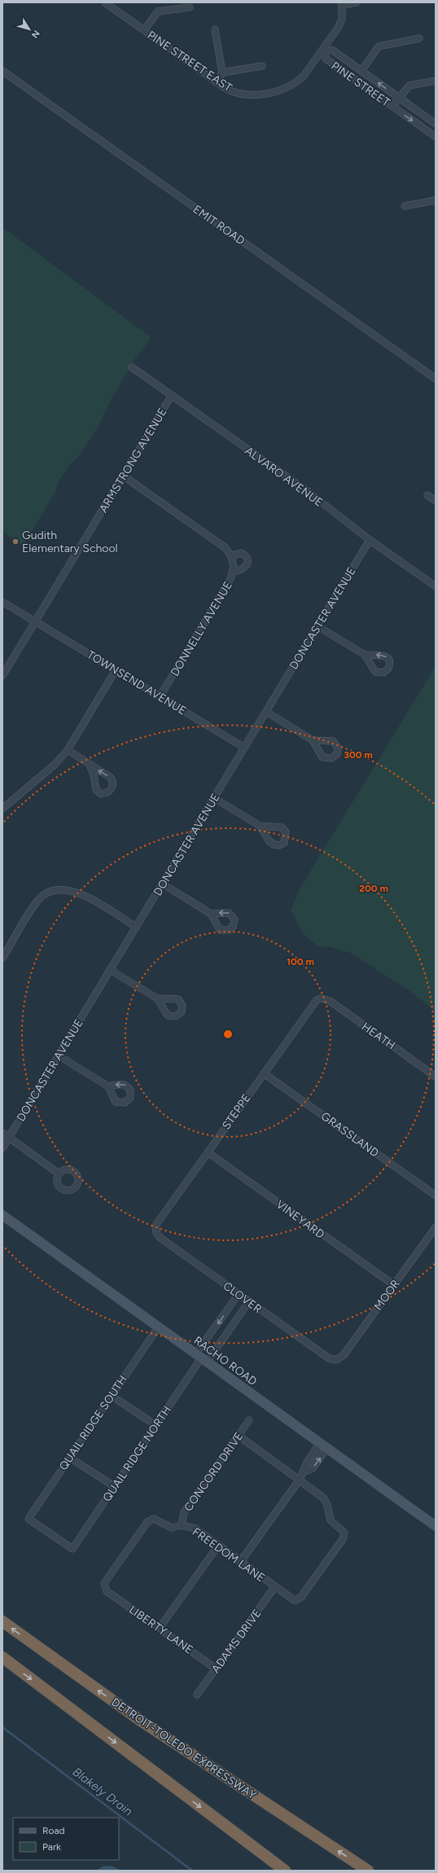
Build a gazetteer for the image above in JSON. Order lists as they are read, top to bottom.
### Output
{
  "streets": {
    "highway": ["DETROIT-TOLEDO EXPRESSWAY"],
    "street": [
      "PINE STREET EAST",
      "PINE STREET",
      "EMIT ROAD",
      "ARMSTRONG AVENUE",
      "ALVARO AVENUE",
      "DONCASTER AVENUE",
      "DONNELLY AVENUE",
      "TOWNSEND AVENUE",
      "HEATH",
      "STEPPE",
      "GRASSLAND",
      "VINEYARD",
      "MOOR",
      "CLOVER",
      "RACHO ROAD",
      "QUAIL RIDGE SOUTH",
      "QUAIL RIDGE NORTH",
      "CONCORD DRIVE",
      "FREEDOM LANE",
      "LIBERTY LANE",
      "ADAMS DRIVE"
    ]
  },
  "crossings": [
    ["PINE STREET EAST", "PINE STREET"],
    ["ARMSTRONG AVENUE", "ALVARO AVENUE"],
    ["ARMSTRONG AVENUE", "TOWNSEND AVENUE"],
    ["ALVARO AVENUE", "DONCASTER AVENUE"],
    ["DONCASTER AVENUE", "TOWNSEND AVENUE"],
    ["DONNELLY AVENUE", "TOWNSEND AVENUE"],
    ["HEATH", "STEPPE"],
    ["STEPPE", "GRASSLAND"],
    ["STEPPE", "VINEYARD"],
    ["STEPPE", "CLOVER"],
    ["VINEYARD", "MOOR"],
    ["MOOR", "CLOVER"],
    ["RACHO ROAD", "QUAIL RIDGE SOUTH"],
    ["RACHO ROAD", "QUAIL RIDGE NORTH"],
    ["QUAIL RIDGE SOUTH", "QUAIL RIDGE NORTH"],
    ["CONCORD DRIVE", "FREEDOM LANE"],
    ["FREEDOM LANE", "LIBERTY LANE"],
    ["FREEDOM LANE", "ADAMS DRIVE"],
    ["LIBERTY LANE", "ADAMS DRIVE"]
  ],
  "water": ["Blakely Drain"],
  "places": ["Gudith Elementary School"],
  "legend": ["Road", "Park"],
  "north": "bottom right",
  "rings": ["300 m", "200 m", "100 m"]
}
